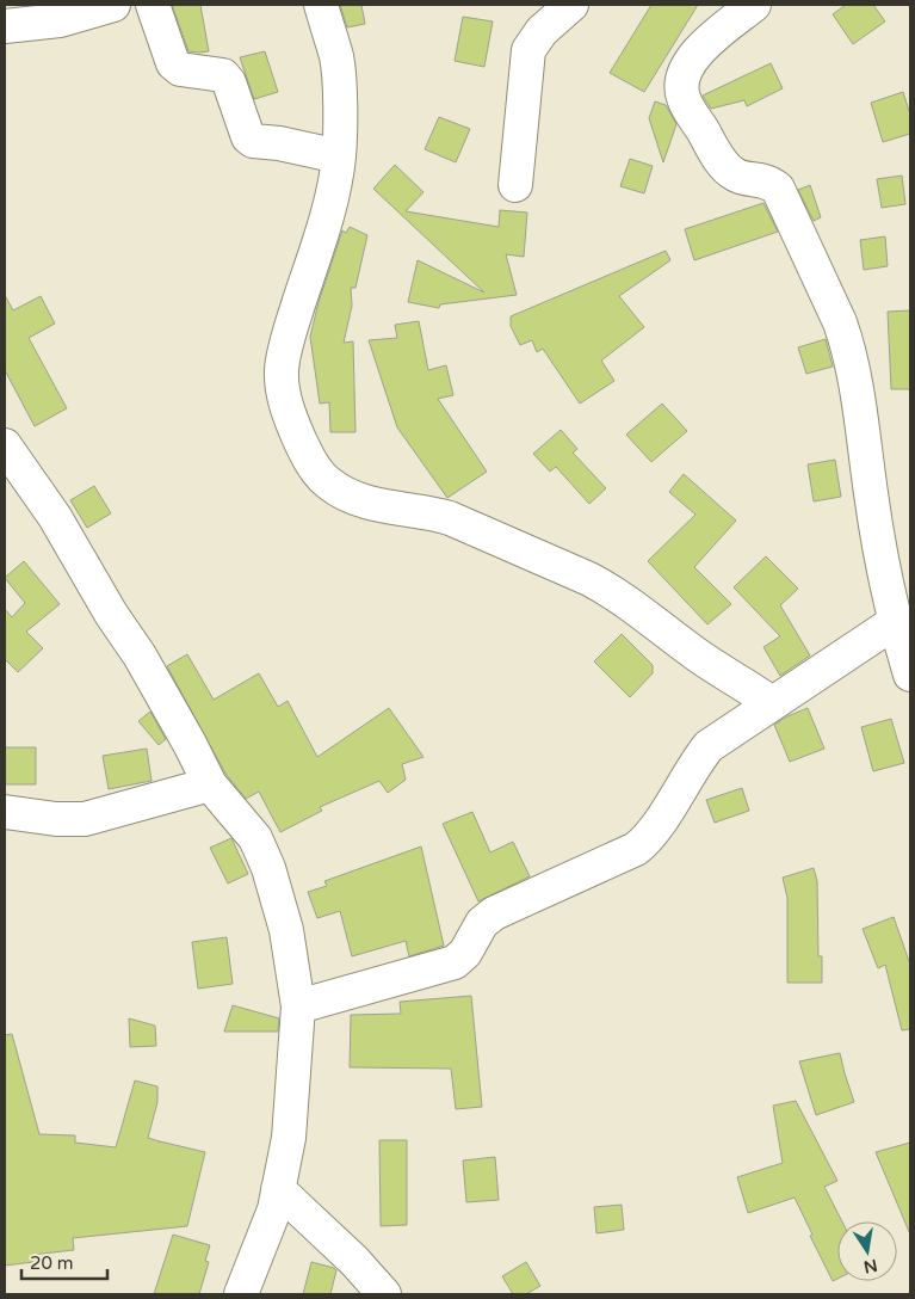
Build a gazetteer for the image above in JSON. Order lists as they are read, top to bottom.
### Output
{
  "scale_bar": "20 m",
  "north": "bottom"
}
